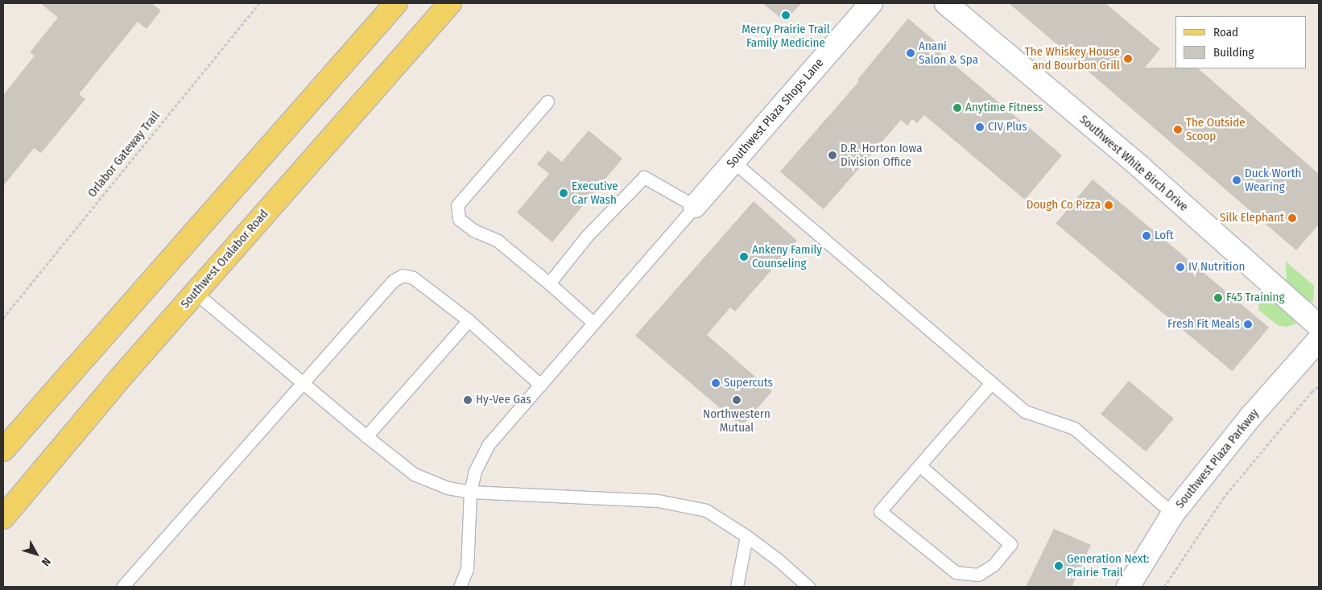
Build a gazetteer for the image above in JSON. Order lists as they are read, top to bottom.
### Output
{
  "streets": {
    "main road": ["Southwest Oralabor Road"],
    "street": ["Southwest Plaza Shops Lane", "Southwest White Birch Drive", "Southwest Plaza Parkway"],
    "path": ["Orlabor Gateway Trail"]
  },
  "places": [
    "Mercy Prairie Trail Family Medicine",
    "Anani Salon & Spa",
    "The Whiskey House and Bourbon Grill",
    "Anytime Fitness",
    "CIV Plus",
    "The Outside Scoop",
    "D.R. Horton Iowa Division Office",
    "Duck Worth Wearing",
    "Executive Car Wash",
    "Dough Co Pizza",
    "Silk Elephant",
    "Loft",
    "Ankeny Family Counseling",
    "IV Nutrition",
    "F45 Training",
    "Fresh Fit Meals",
    "Supercuts",
    "Hy-Vee Gas",
    "Northwestern Mutual",
    "Generation Next: Prairie Trail"
  ],
  "legend": ["Road", "Building"],
  "north": "bottom right"
}
